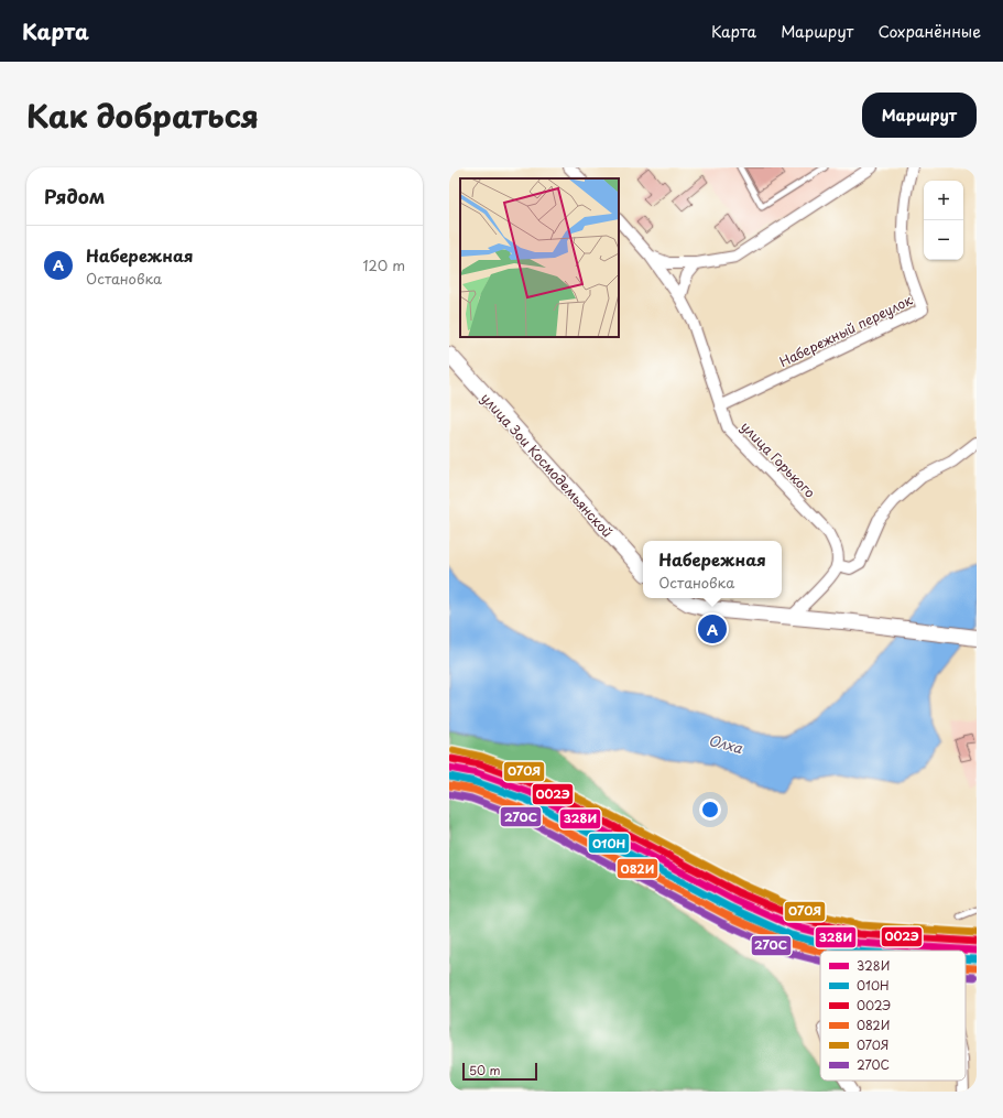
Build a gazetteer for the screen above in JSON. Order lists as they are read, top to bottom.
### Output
{
  "streets": {
    "main road": ["улица Зои Космодемьянской"],
    "street": ["Набережный переулок", "улица Горького"]
  },
  "crossings": [
    ["Набережный переулок", "улица Горького"]
  ],
  "water": ["Олха"],
  "lines": [
    "transit line 070Я",
    "transit line 002Э",
    "transit line 328И",
    "transit line 010Н",
    "transit line 082И",
    "transit line 270С"
  ],
  "legend": [
    "328И",
    "010Н",
    "002Э",
    "082И",
    "070Я",
    "270С"
  ],
  "scale_bar": "50 m",
  "page": {
    "header": "Карта",
    "nav": ["Карта", "Маршрут", "Сохранённые"],
    "title": "Как добраться",
    "buttons": "Маршрут",
    "heading": "Рядом",
    "map_buttons": ["+", "−"],
    "list": [
      {
        "mark": "A",
        "name": "Набережная",
        "note": "Остановка",
        "value": "120 m"
      }
    ],
    "popup": ["Набережная", "Остановка"],
    "pins": "A",
    "scale": "50 m"
  }
}
